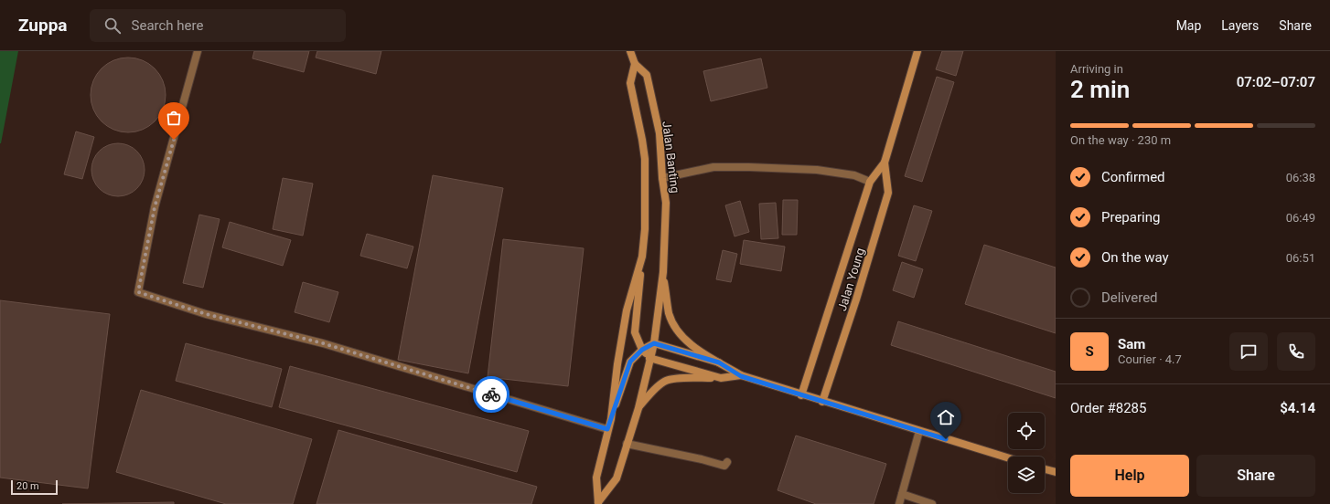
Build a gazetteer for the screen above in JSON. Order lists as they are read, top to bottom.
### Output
{
  "streets": {
    "main road": ["Jalan Banting", "Jalan Young"]
  },
  "scale_bar": "20 m",
  "page": {
    "header": "Zuppa",
    "search": "Search here",
    "nav": ["Map", "Layers", "Share"],
    "heading": ["2 min", "Arriving in", "07:02–07:07"],
    "panel": [
      "Sam",
      "Courier · 4.7",
      "Order #8285",
      "$4.14"
    ],
    "bar": "On the way · 230 m",
    "list": [
      ["Confirmed", "06:38"],
      ["Preparing", "06:49"],
      ["On the way", "06:51"],
      "Delivered"
    ],
    "round": "S",
    "buttons": ["Help", "Share"],
    "scale": "20 m"
  }
}
